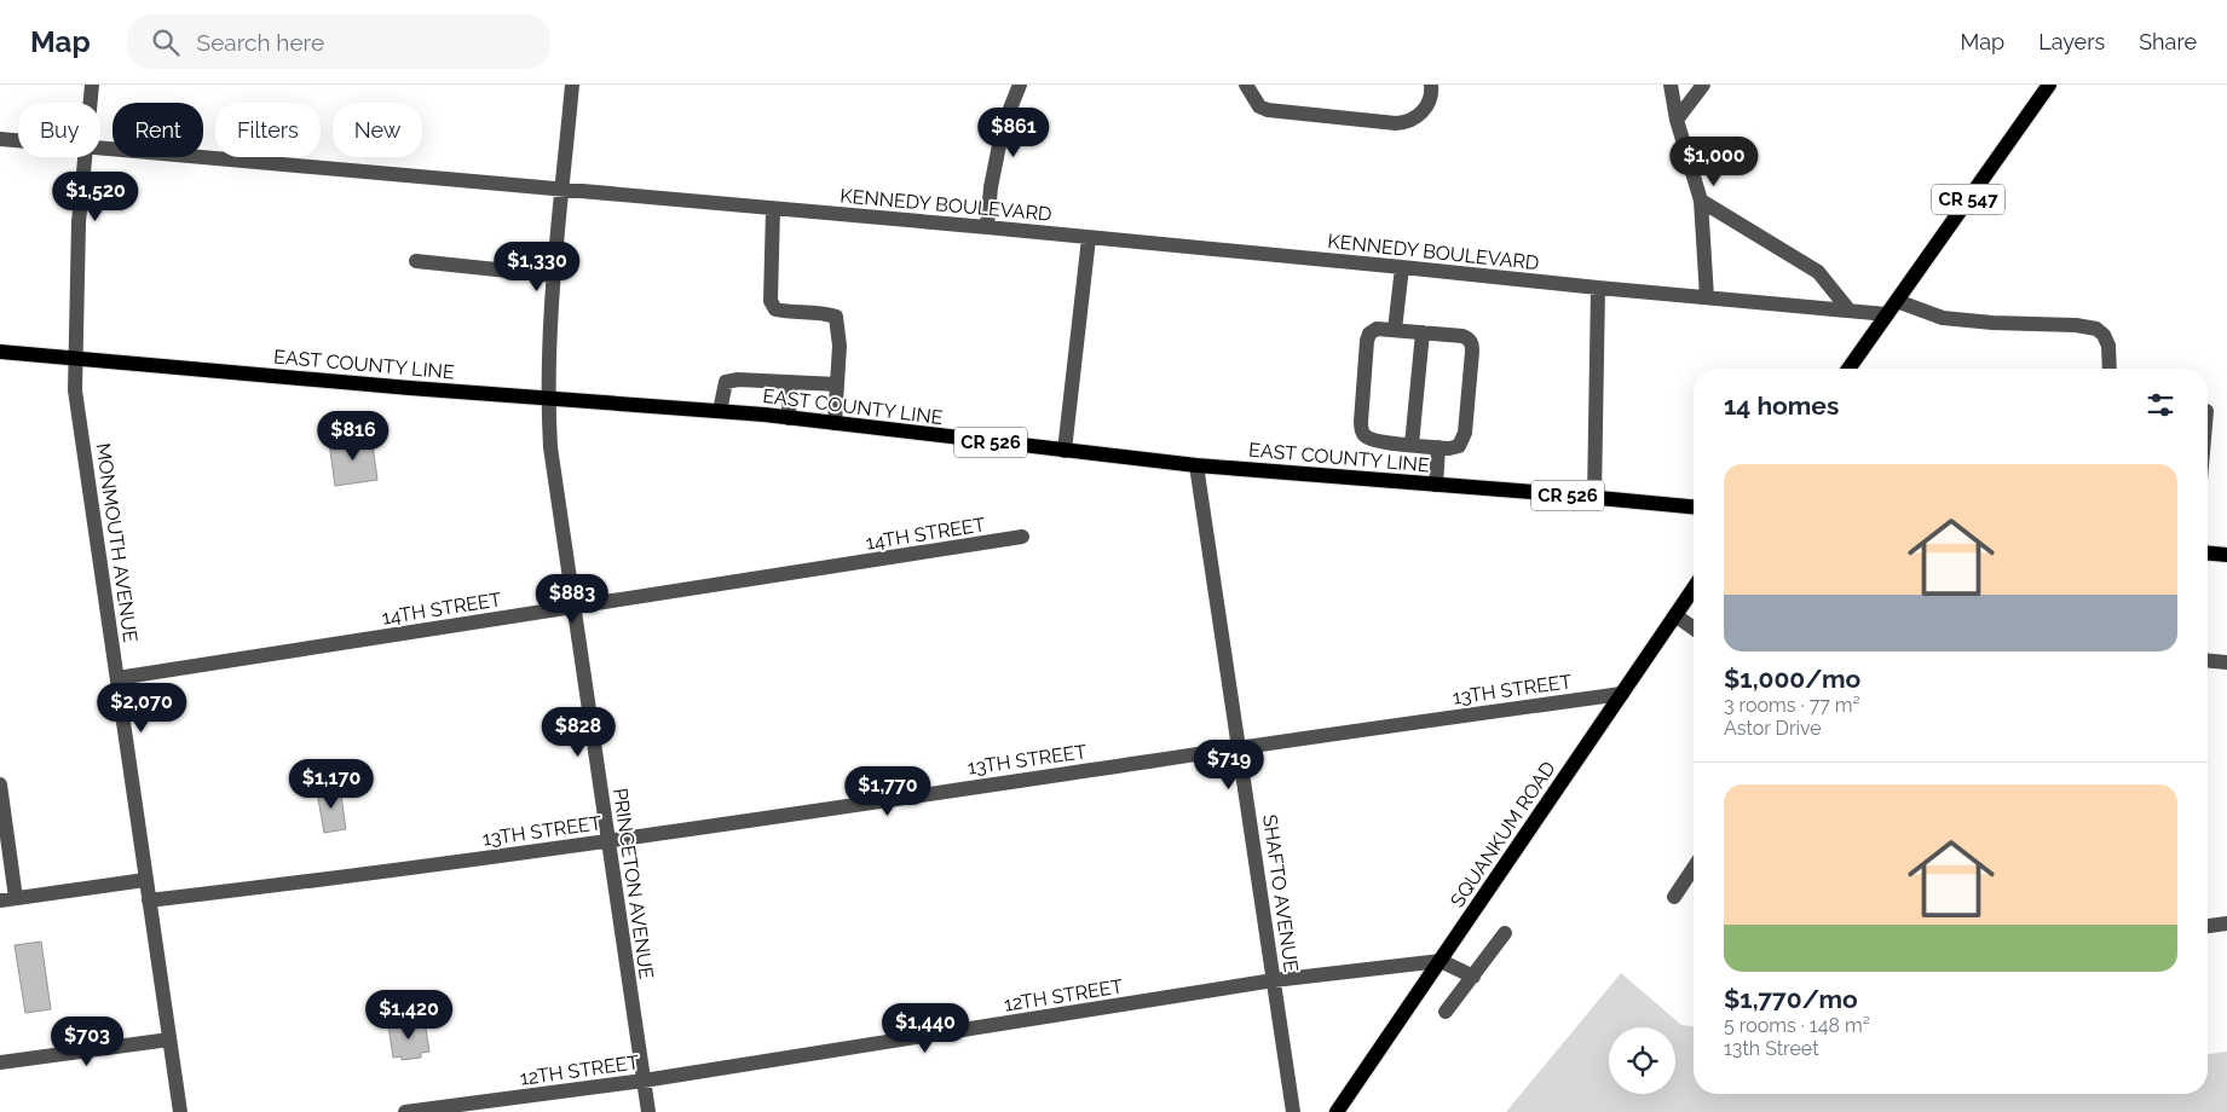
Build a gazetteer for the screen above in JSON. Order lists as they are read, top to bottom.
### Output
{
  "streets": {
    "main road": [
      "CR 547",
      "EAST COUNTY LINE",
      "CR 526",
      "SQUANKUM ROAD"
    ],
    "street": [
      "KENNEDY BOULEVARD",
      "14TH STREET",
      "MONMOUTH AVENUE",
      "13TH STREET",
      "PRINCETON AVENUE",
      "SHAFTO AVENUE",
      "12TH STREET"
    ]
  },
  "crossings": [
    ["CR 547", "KENNEDY BOULEVARD"],
    ["KENNEDY BOULEVARD", "PRINCETON AVENUE"],
    ["EAST COUNTY LINE", "MONMOUTH AVENUE"],
    ["EAST COUNTY LINE", "PRINCETON AVENUE"],
    ["EAST COUNTY LINE", "SHAFTO AVENUE"],
    ["14TH STREET", "MONMOUTH AVENUE"],
    ["14TH STREET", "PRINCETON AVENUE"],
    ["MONMOUTH AVENUE", "13TH STREET"],
    ["13TH STREET", "SQUANKUM ROAD"],
    ["13TH STREET", "PRINCETON AVENUE"],
    ["13TH STREET", "SHAFTO AVENUE"],
    ["SQUANKUM ROAD", "12TH STREET"],
    ["PRINCETON AVENUE", "12TH STREET"],
    ["SHAFTO AVENUE", "12TH STREET"]
  ],
  "page": {
    "header": "Map",
    "search": "Search here",
    "nav": ["Map", "Layers", "Share"],
    "chip": [
      "Buy",
      "Rent",
      "Filters",
      "New"
    ],
    "price": [
      "$861",
      "$1,000",
      "$1,520",
      "$1,330",
      "$816",
      "$883",
      "$2,070",
      "$828",
      "$719",
      "$1,170",
      "$1,770",
      "$1,420",
      "$1,440",
      "$703"
    ],
    "heading": "14 homes",
    "list": [
      {
        "name": "$1,000/mo",
        "note": "3 rooms · 77 m² · Astor Drive"
      },
      {
        "name": "$1,770/mo",
        "note": "5 rooms · 148 m² · 13th Street"
      }
    ]
  }
}
